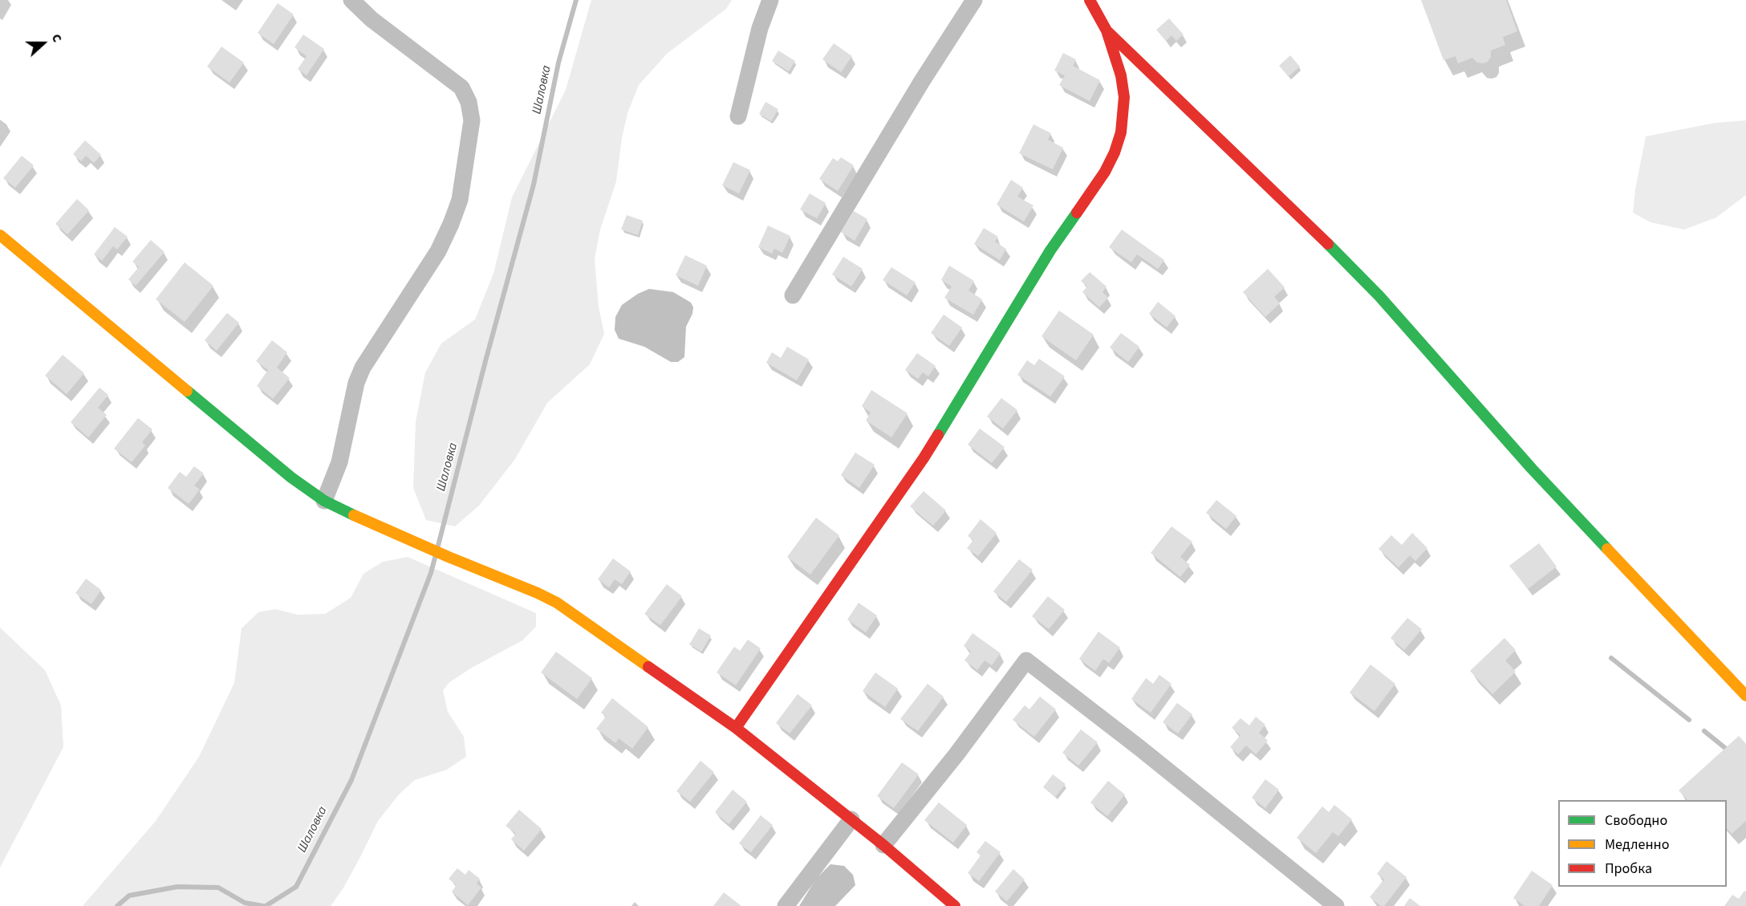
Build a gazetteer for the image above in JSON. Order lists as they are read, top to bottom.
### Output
{
  "water": ["Шаловка"],
  "legend": ["Свободно", "Медленно", "Пробка"],
  "north": "right"
}
